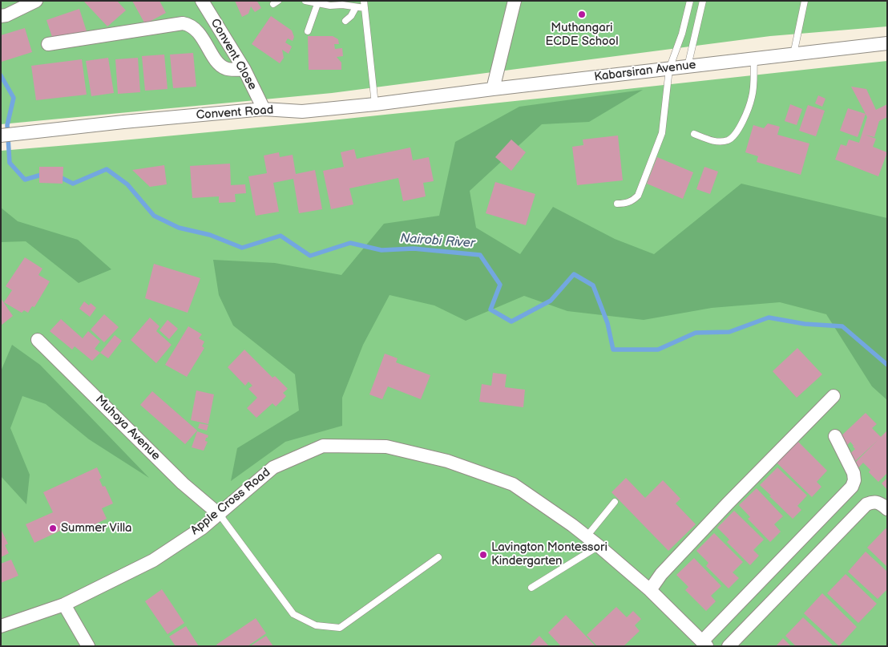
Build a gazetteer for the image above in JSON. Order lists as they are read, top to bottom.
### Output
{
  "streets": {
    "street": [
      "Convent Close",
      "Kabarsiran Avenue",
      "Convent Road",
      "Muhoya Avenue",
      "Apple Cross Road"
    ]
  },
  "crossings": [
    ["Convent Close", "Convent Road"],
    ["Kabarsiran Avenue", "Convent Road"],
    ["Muhoya Avenue", "Apple Cross Road"]
  ],
  "water": ["Nairobi River"],
  "places": ["Muthangari ECDE School", "Summer Villa", "Lavington Montessori Kindergarten"]
}
